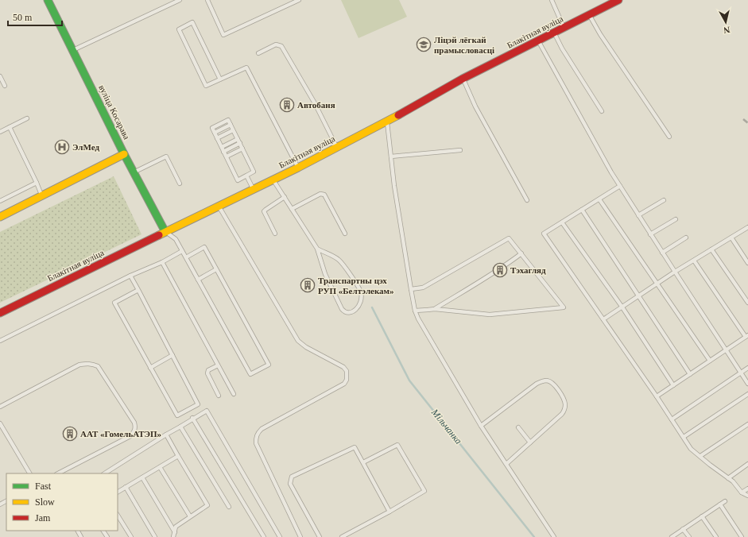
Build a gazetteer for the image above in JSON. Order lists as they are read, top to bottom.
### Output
{
  "streets": {
    "street": ["Блакітная вуліца", "вуліца Косарава"]
  },
  "crossings": [
    ["Блакітная вуліца", "вуліца Косарава"]
  ],
  "water": ["Мільчанка"],
  "places": {
    "school or university": ["Ліцэй лёгкай прамысловасці"],
    "building": [
      "Автобаня",
      "Тэхагляд",
      "Транспартны цэх РУП «Белтэлекам»",
      "ААТ «ГомельАТЭП»"
    ],
    "hospital": ["ЭлМед"]
  },
  "legend": ["Fast", "Slow", "Jam"],
  "scale_bar": "50 m",
  "north": "bottom"
}
